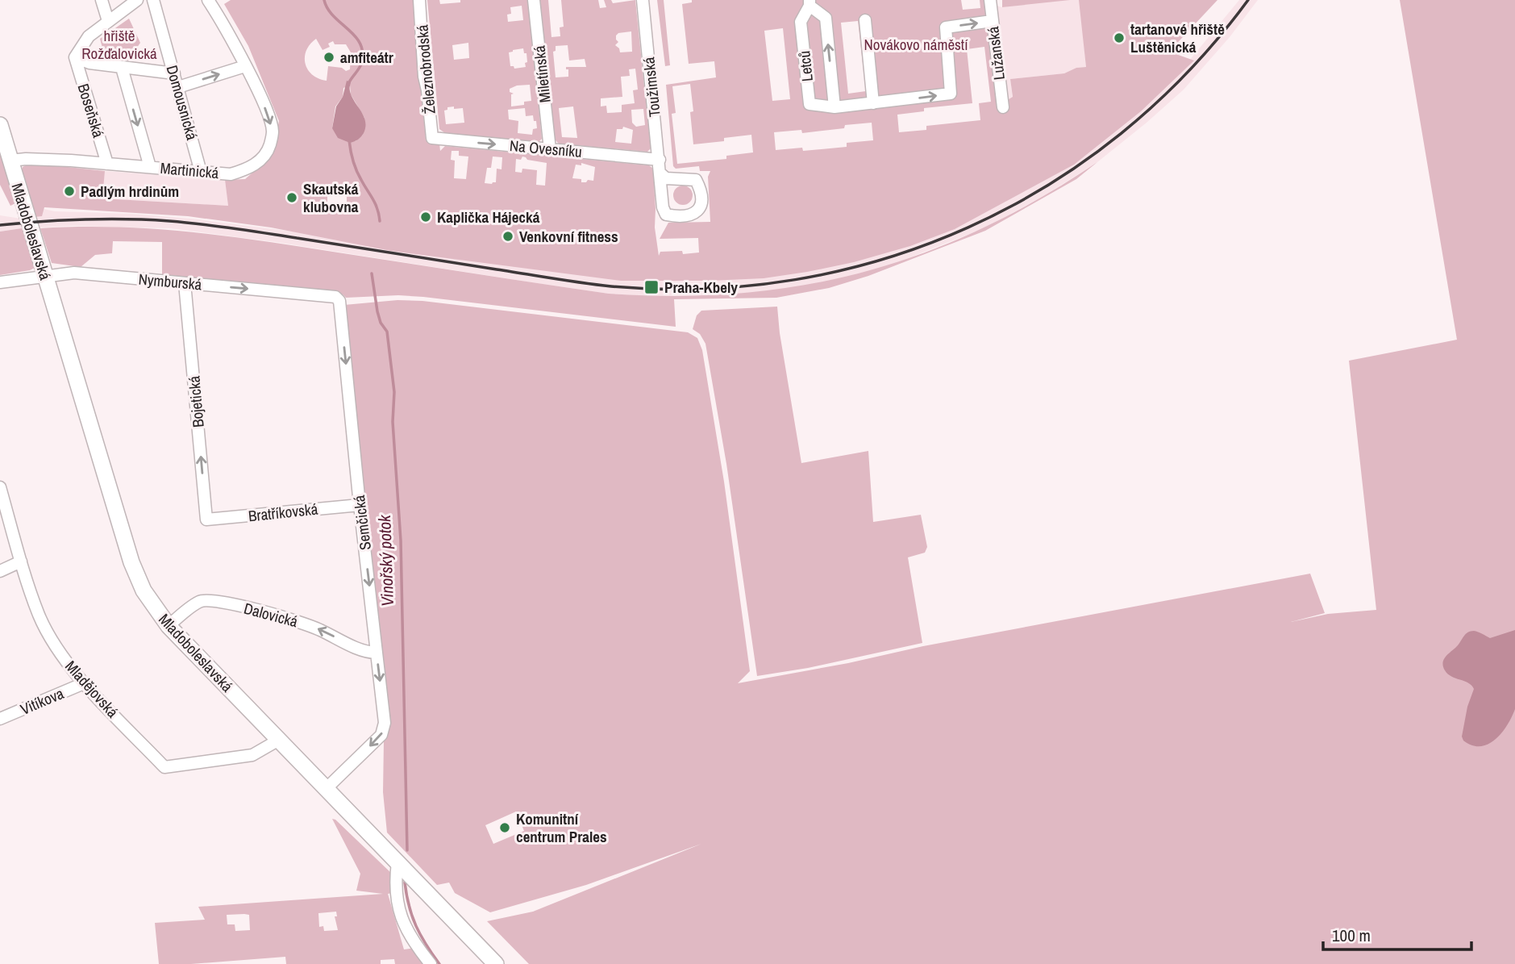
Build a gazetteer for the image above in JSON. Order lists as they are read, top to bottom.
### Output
{
  "streets": {
    "main road": ["Mladoboleslavská"],
    "street": [
      "Lužanská",
      "Letců",
      "Železnobrodská",
      "Miletínská",
      "Toužimská",
      "Domousnická",
      "Boseňská",
      "Na Ovesníku",
      "Martinická",
      "Nymburská",
      "Bojetická",
      "Bratříkovská",
      "Semčická",
      "Dalovická",
      "Mladějovská",
      "Vitíkova"
    ]
  },
  "crossings": [
    ["Železnobrodská", "Na Ovesníku"],
    ["Miletínská", "Na Ovesníku"],
    ["Toužimská", "Na Ovesníku"],
    ["Domousnická", "Martinická"],
    ["Boseňská", "Martinická"],
    ["Martinická", "Mladoboleslavská"],
    ["Mladoboleslavská", "Nymburská"],
    ["Mladoboleslavská", "Semčická"],
    ["Mladoboleslavská", "Dalovická"],
    ["Mladoboleslavská", "Mladějovská"],
    ["Nymburská", "Bojetická"],
    ["Nymburská", "Semčická"],
    ["Bojetická", "Bratříkovská"],
    ["Bratříkovská", "Semčická"],
    ["Semčická", "Dalovická"],
    ["Mladějovská", "Vitíkova"]
  ],
  "one_way": [
    "Na Ovesníku",
    "Nymburská",
    "Bojetická",
    "Semčická",
    "Dalovická"
  ],
  "water": ["Vinořský potok"],
  "parks": ["hřiště Rožďalovická", "Novákovo náměstí"],
  "places": {
    "other": [
      "tartanové hřiště Luštěnická",
      "amfiteátr",
      "Padlým hrdinům",
      "Skautská klubovna",
      "Kaplička Hájecká",
      "Venkovní fitness",
      "Komunitní centrum Prales"
    ],
    "transit": ["Praha-Kbely"]
  },
  "scale_bar": "100 m"
}
